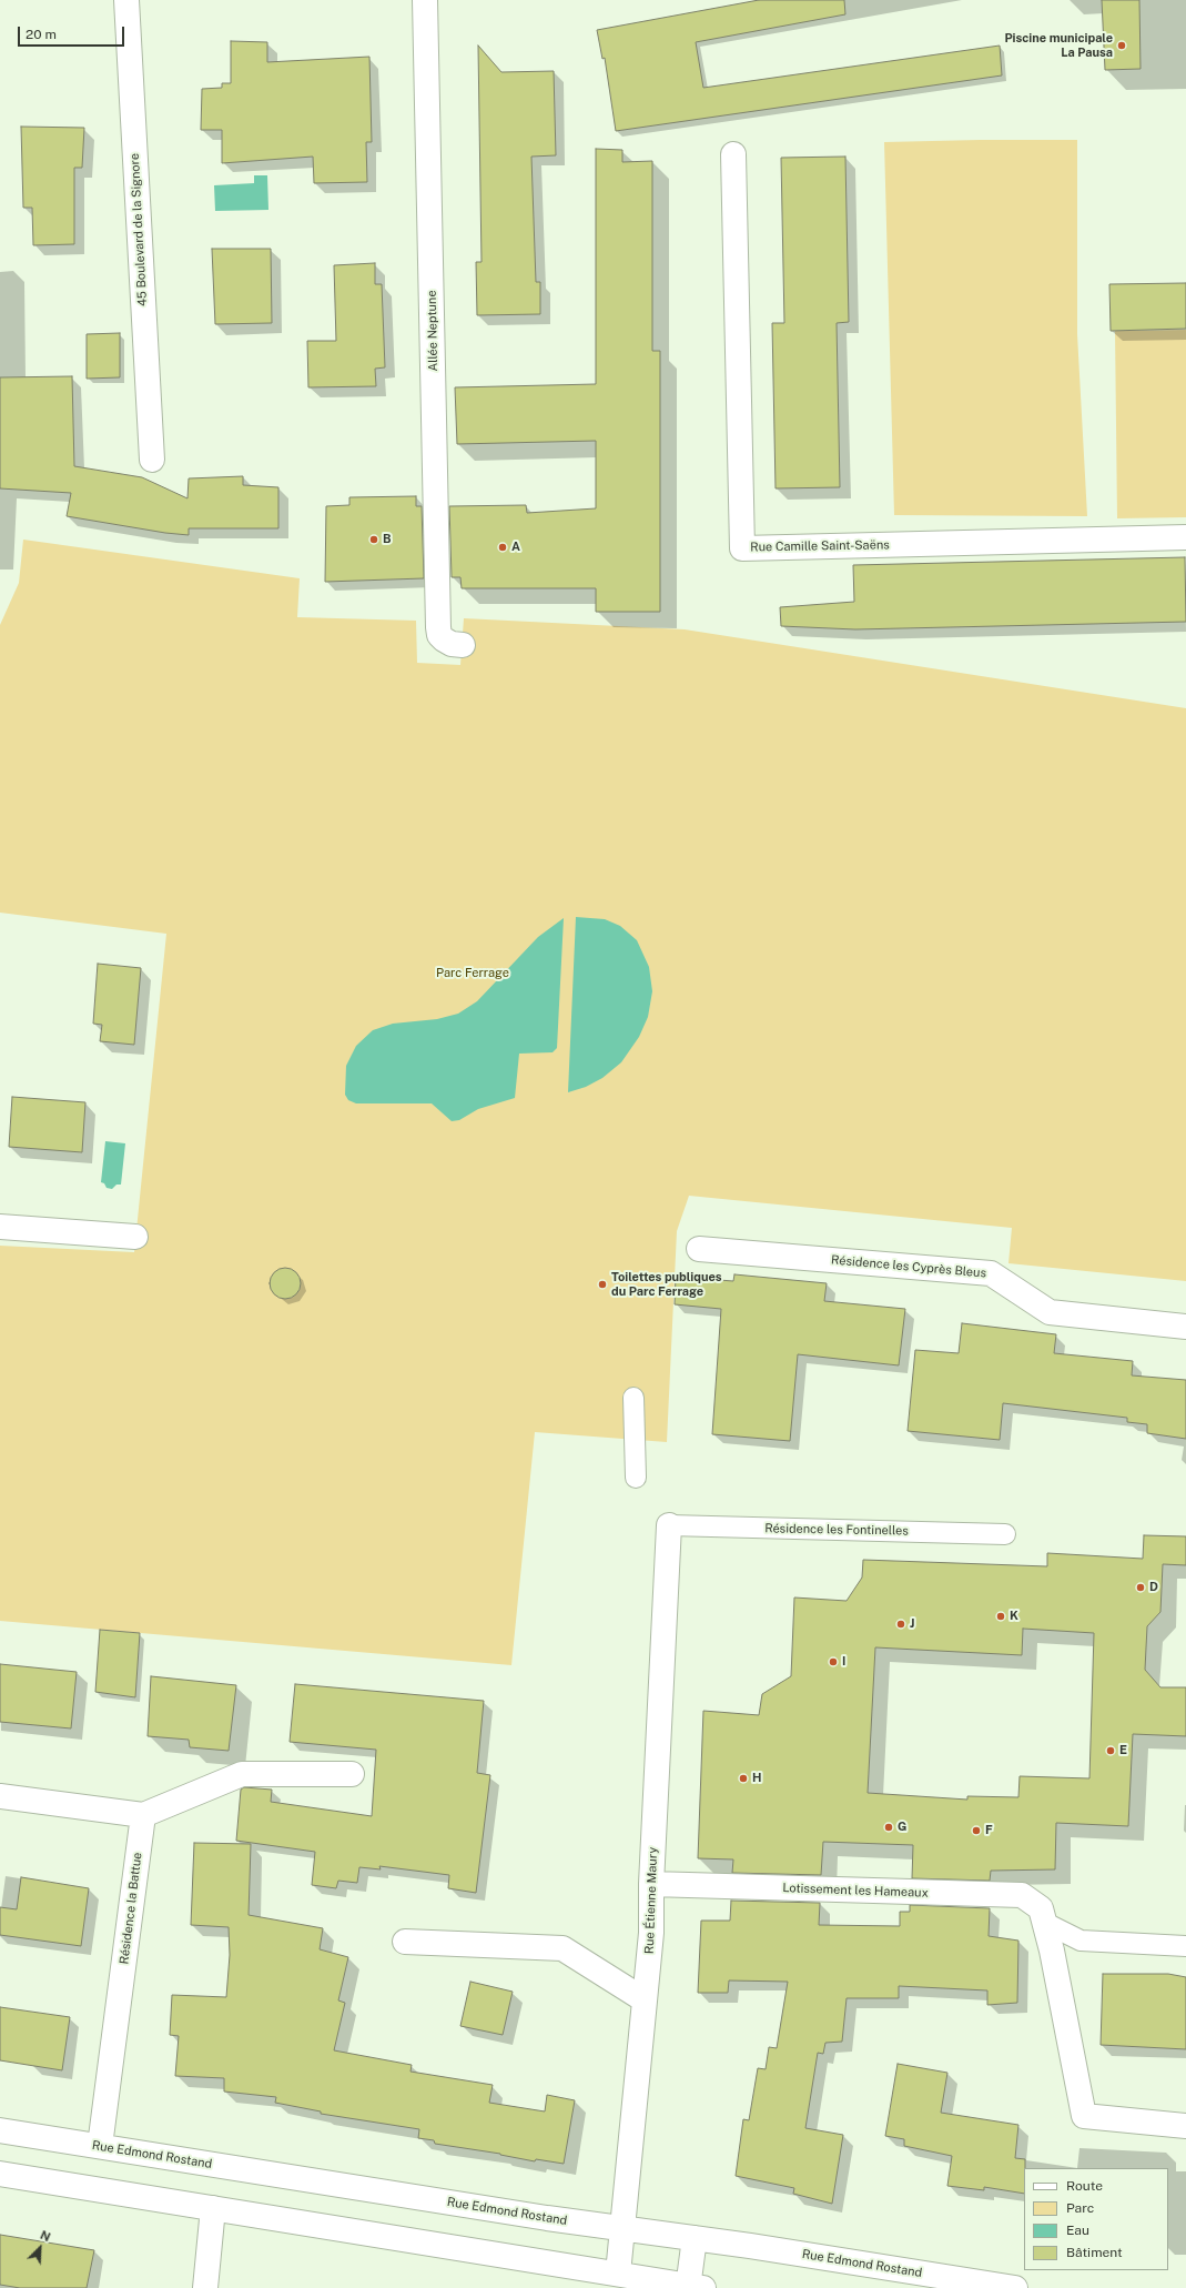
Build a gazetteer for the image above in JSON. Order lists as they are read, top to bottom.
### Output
{
  "streets": {
    "street": [
      "45 Boulevard de la Signore",
      "Allée Neptune",
      "Rue Camille Saint-Saëns",
      "Résidence les Cyprès Bleus",
      "Lotissement les Hameaux",
      "Rue Étienne Maury",
      "Résidence la Battue",
      "Rue Edmond Rostand"
    ],
    "lane": ["Résidence les Fontinelles"]
  },
  "crossings": [
    ["Résidence les Fontinelles", "Rue Étienne Maury"],
    ["Lotissement les Hameaux", "Rue Étienne Maury"],
    ["Rue Étienne Maury", "Rue Edmond Rostand"],
    ["Résidence la Battue", "Rue Edmond Rostand"]
  ],
  "parks": ["Parc Ferrage"],
  "places": [
    "Piscine municipale La Pausa",
    "B",
    "A",
    "Toilettes publiques du Parc Ferrage",
    "D",
    "K",
    "J",
    "I",
    "E",
    "H",
    "G",
    "F"
  ],
  "legend": [
    "Route",
    "Parc",
    "Eau",
    "Bâtiment"
  ],
  "scale_bar": "20 m",
  "north": "top right"
}
